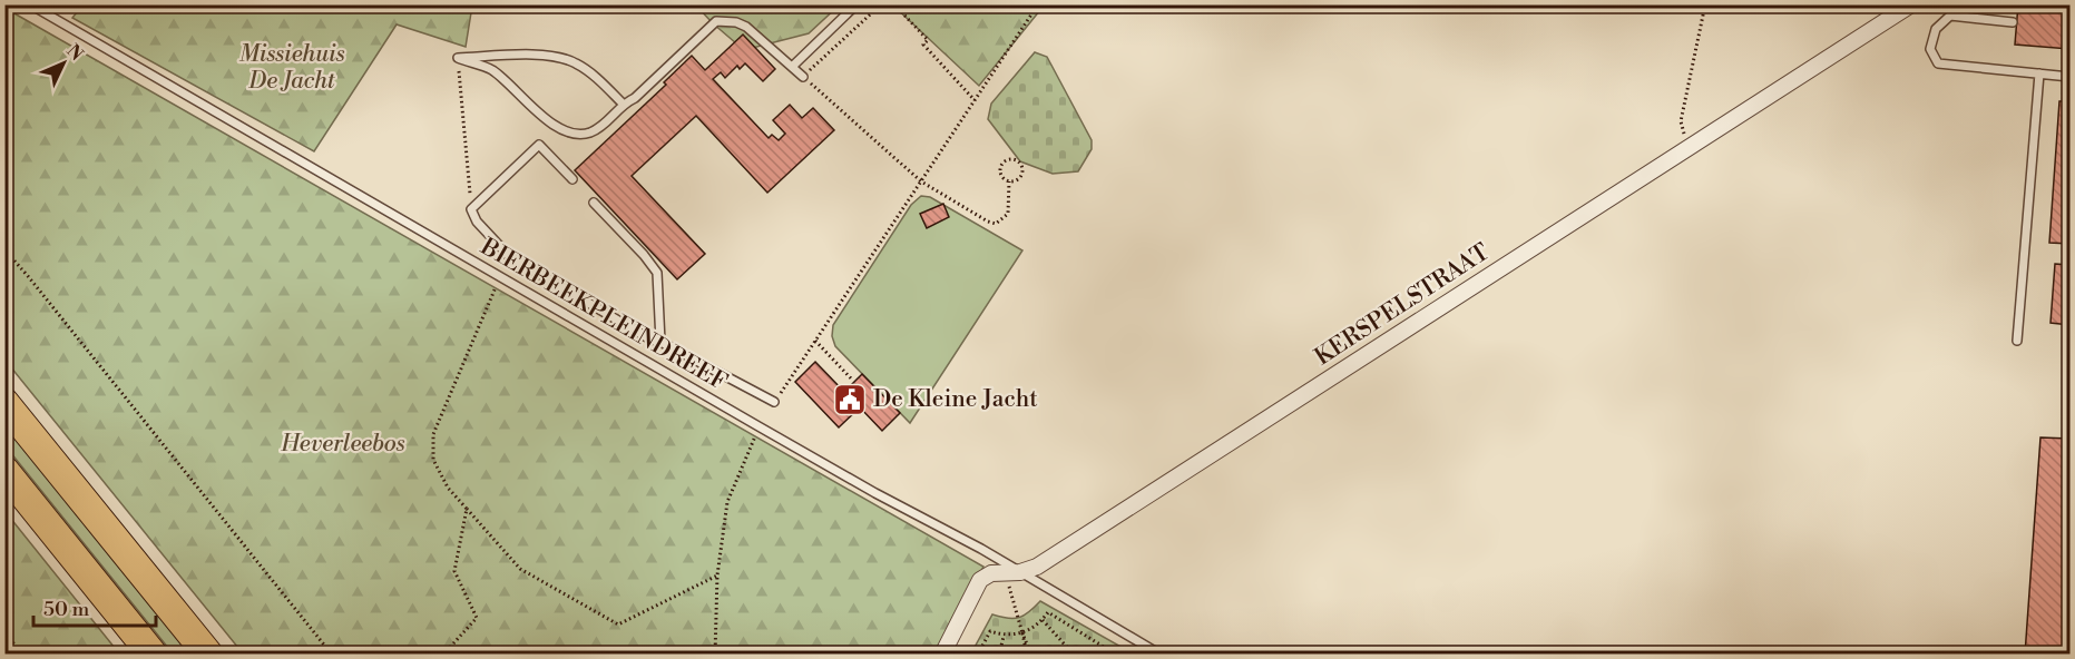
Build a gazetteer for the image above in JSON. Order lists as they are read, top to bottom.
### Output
{
  "streets": {
    "street": ["KERSPELSTRAAT"],
    "lane": ["BIERBEEKPLEINDREEF"]
  },
  "crossings": [
    ["KERSPELSTRAAT", "BIERBEEKPLEINDREEF"]
  ],
  "parks": ["Missiehuis De Jacht", "Heverleebos"],
  "places": {
    "public building": ["De Kleine Jacht"]
  },
  "scale_bar": "50 m",
  "north": "top right"
}
